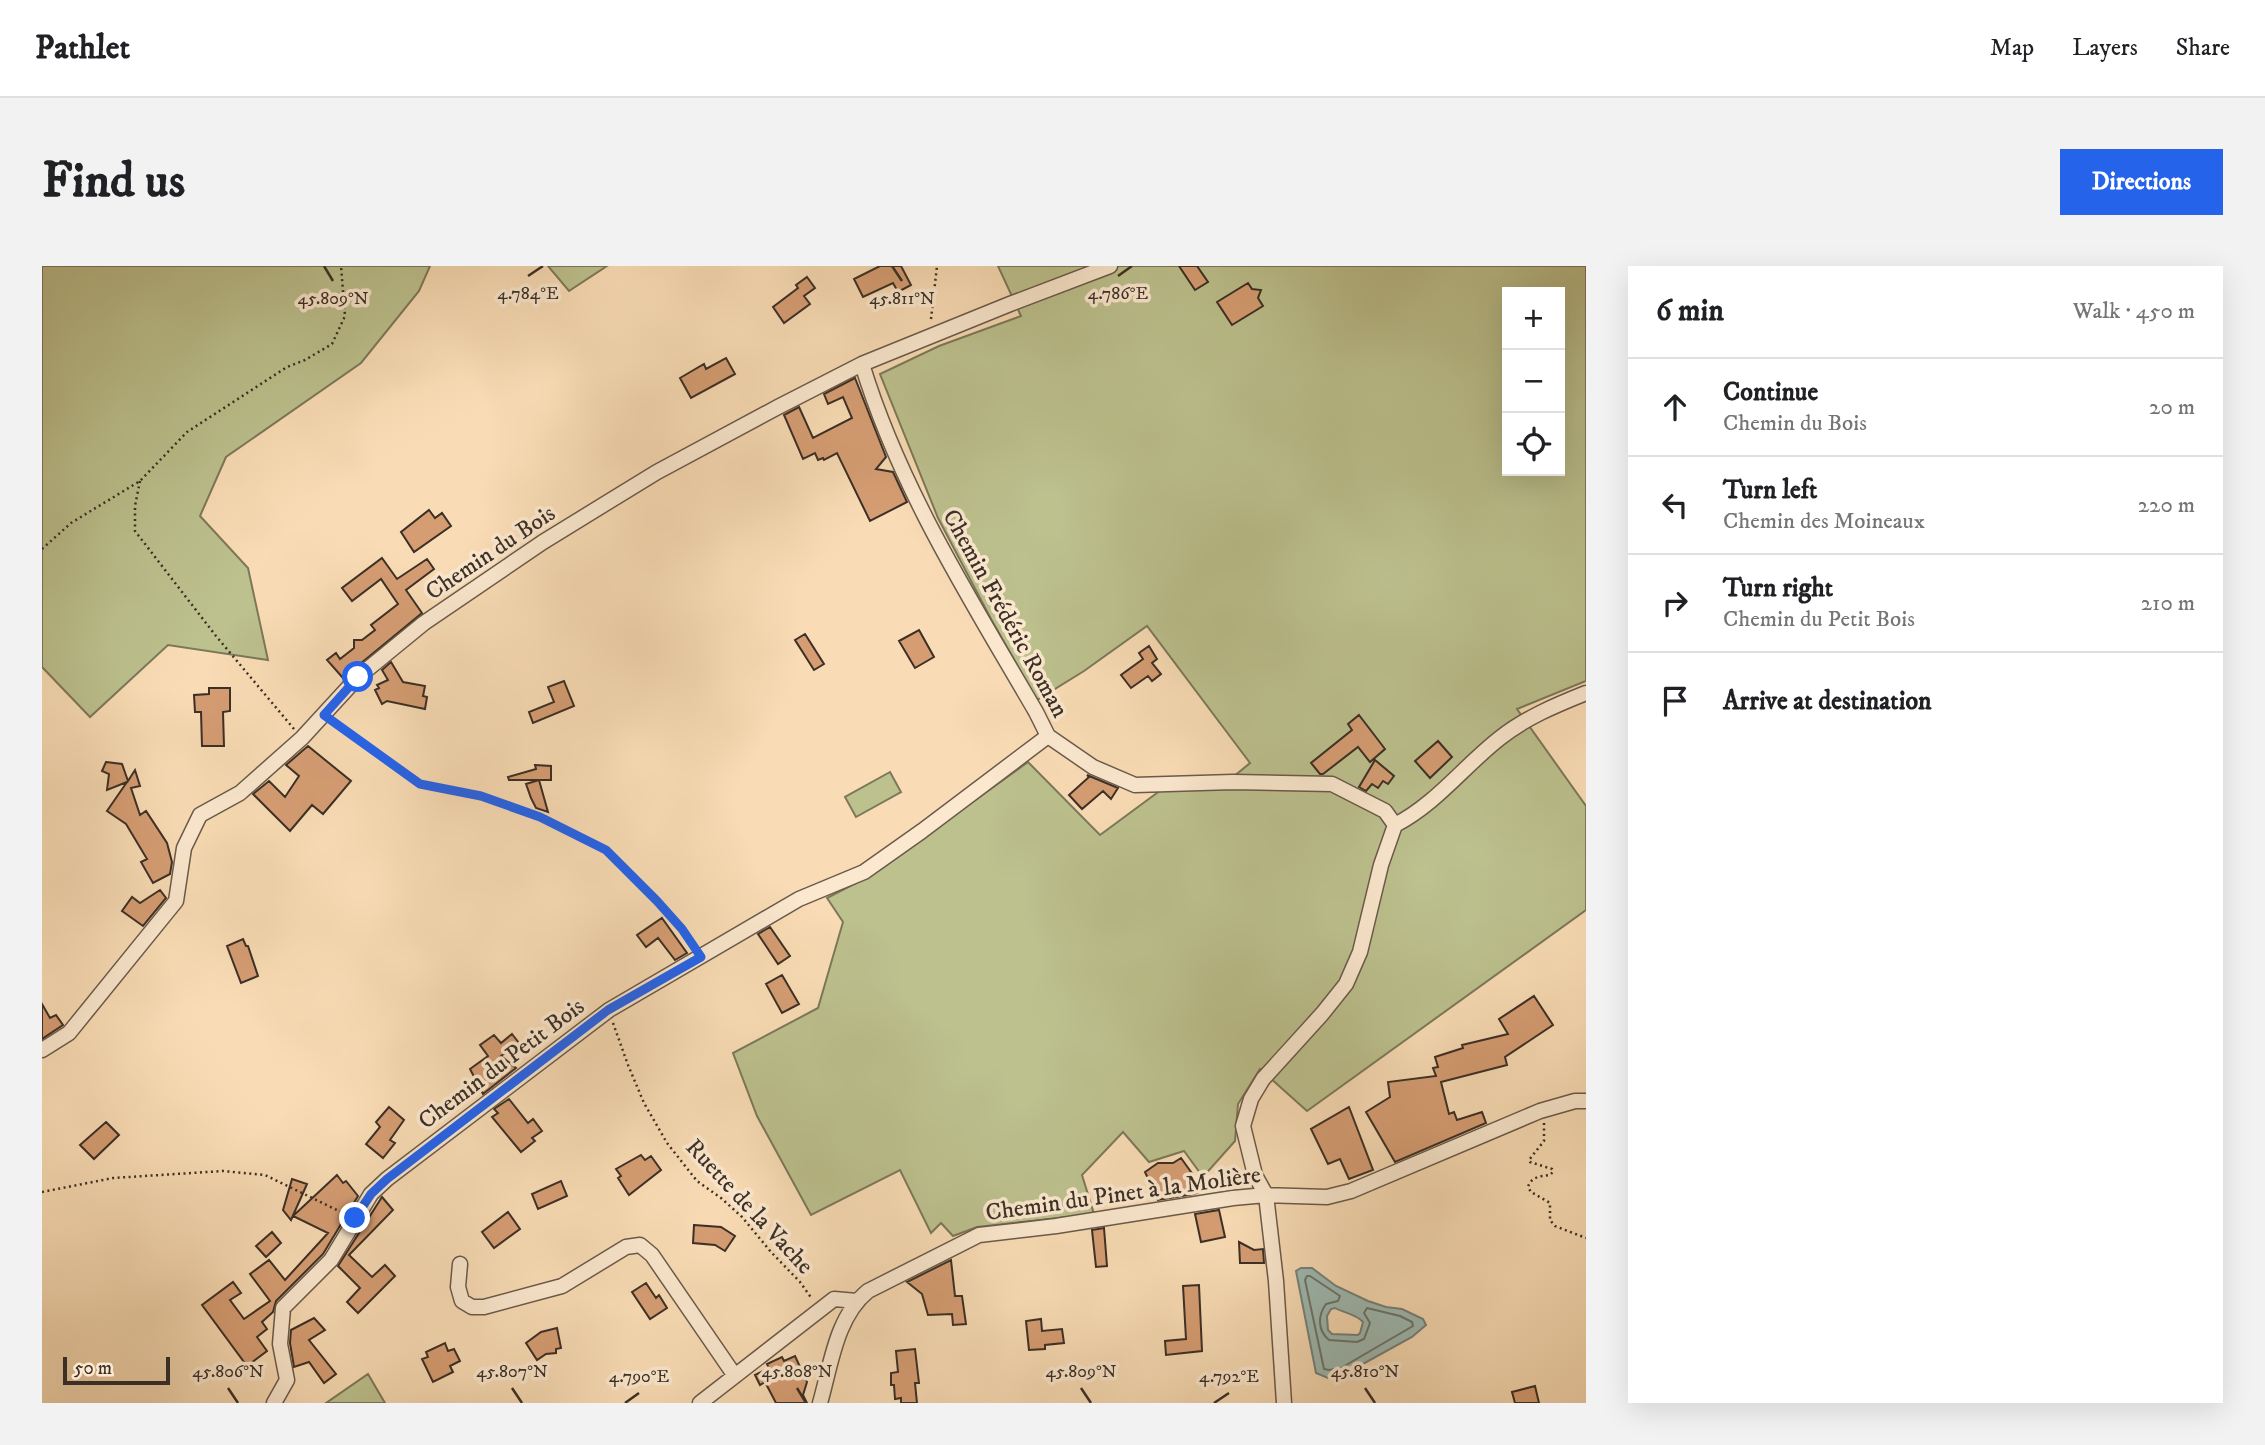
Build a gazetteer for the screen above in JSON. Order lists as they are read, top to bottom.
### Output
{
  "streets": {
    "street": [
      "Chemin du Bois",
      "Chemin Frédéric Roman",
      "Chemin du Petit Bois",
      "Chemin du Pinet à la Molière"
    ],
    "path": ["Ruette de la Vache"]
  },
  "crossings": [
    ["Chemin du Bois", "Chemin Frédéric Roman"],
    ["Chemin Frédéric Roman", "Chemin du Petit Bois"],
    ["Chemin du Petit Bois", "Ruette de la Vache"],
    ["Chemin du Pinet à la Molière", "Ruette de la Vache"]
  ],
  "scale_bar": "50 m",
  "page": {
    "header": "Pathlet",
    "nav": ["Map", "Layers", "Share"],
    "buttons": "Directions",
    "title": "Find us",
    "heading": ["6 min", "Walk · 450 m"],
    "map_buttons": ["+", "−"],
    "list": [
      ["Continue", "Chemin du Bois", "20 m"],
      ["Turn left", "Chemin des Moineaux", "220 m"],
      ["Turn right", "Chemin du Petit Bois", "210 m"],
      "Arrive at destination"
    ],
    "scale": "50 m"
  },
  "coordinates": [
    "4.784°E",
    "4.786°E",
    "45.809°N",
    "45.811°N",
    "45.806°N",
    "45.807°N",
    "45.808°N",
    "45.810°N",
    "4.790°E",
    "4.792°E"
  ]
}
